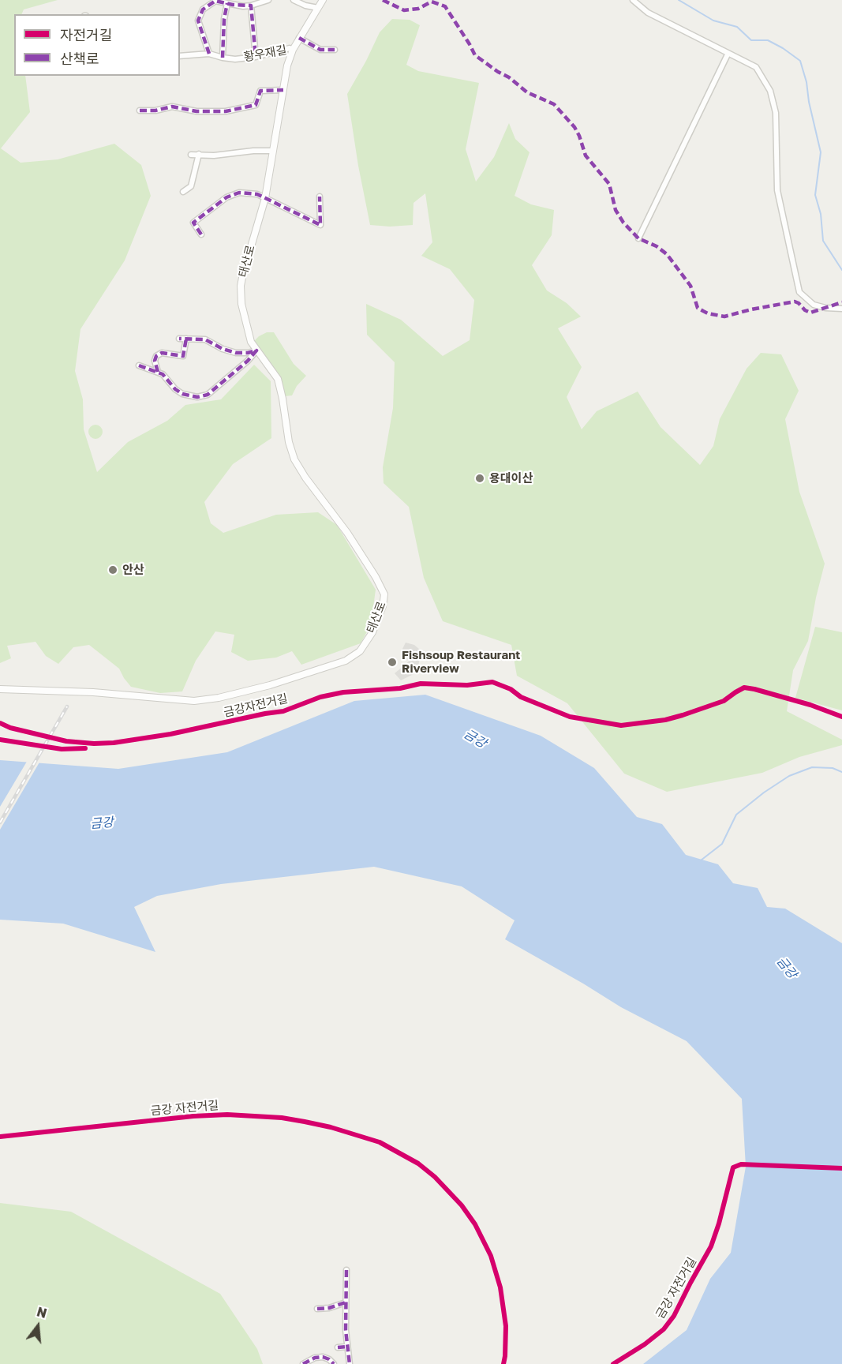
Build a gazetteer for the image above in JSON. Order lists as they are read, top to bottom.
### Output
{
  "streets": {
    "street": ["황우재길", "태산로"],
    "cycle path": ["금강자전거길", "금강 자전거길"]
  },
  "crossings": [
    ["황우재길", "태산로"]
  ],
  "water": ["금강"],
  "places": ["용대이산", "안산", "Fishsoup Restaurant Riverview"],
  "legend": ["자전거길", "산책로"],
  "north": "top"
}
